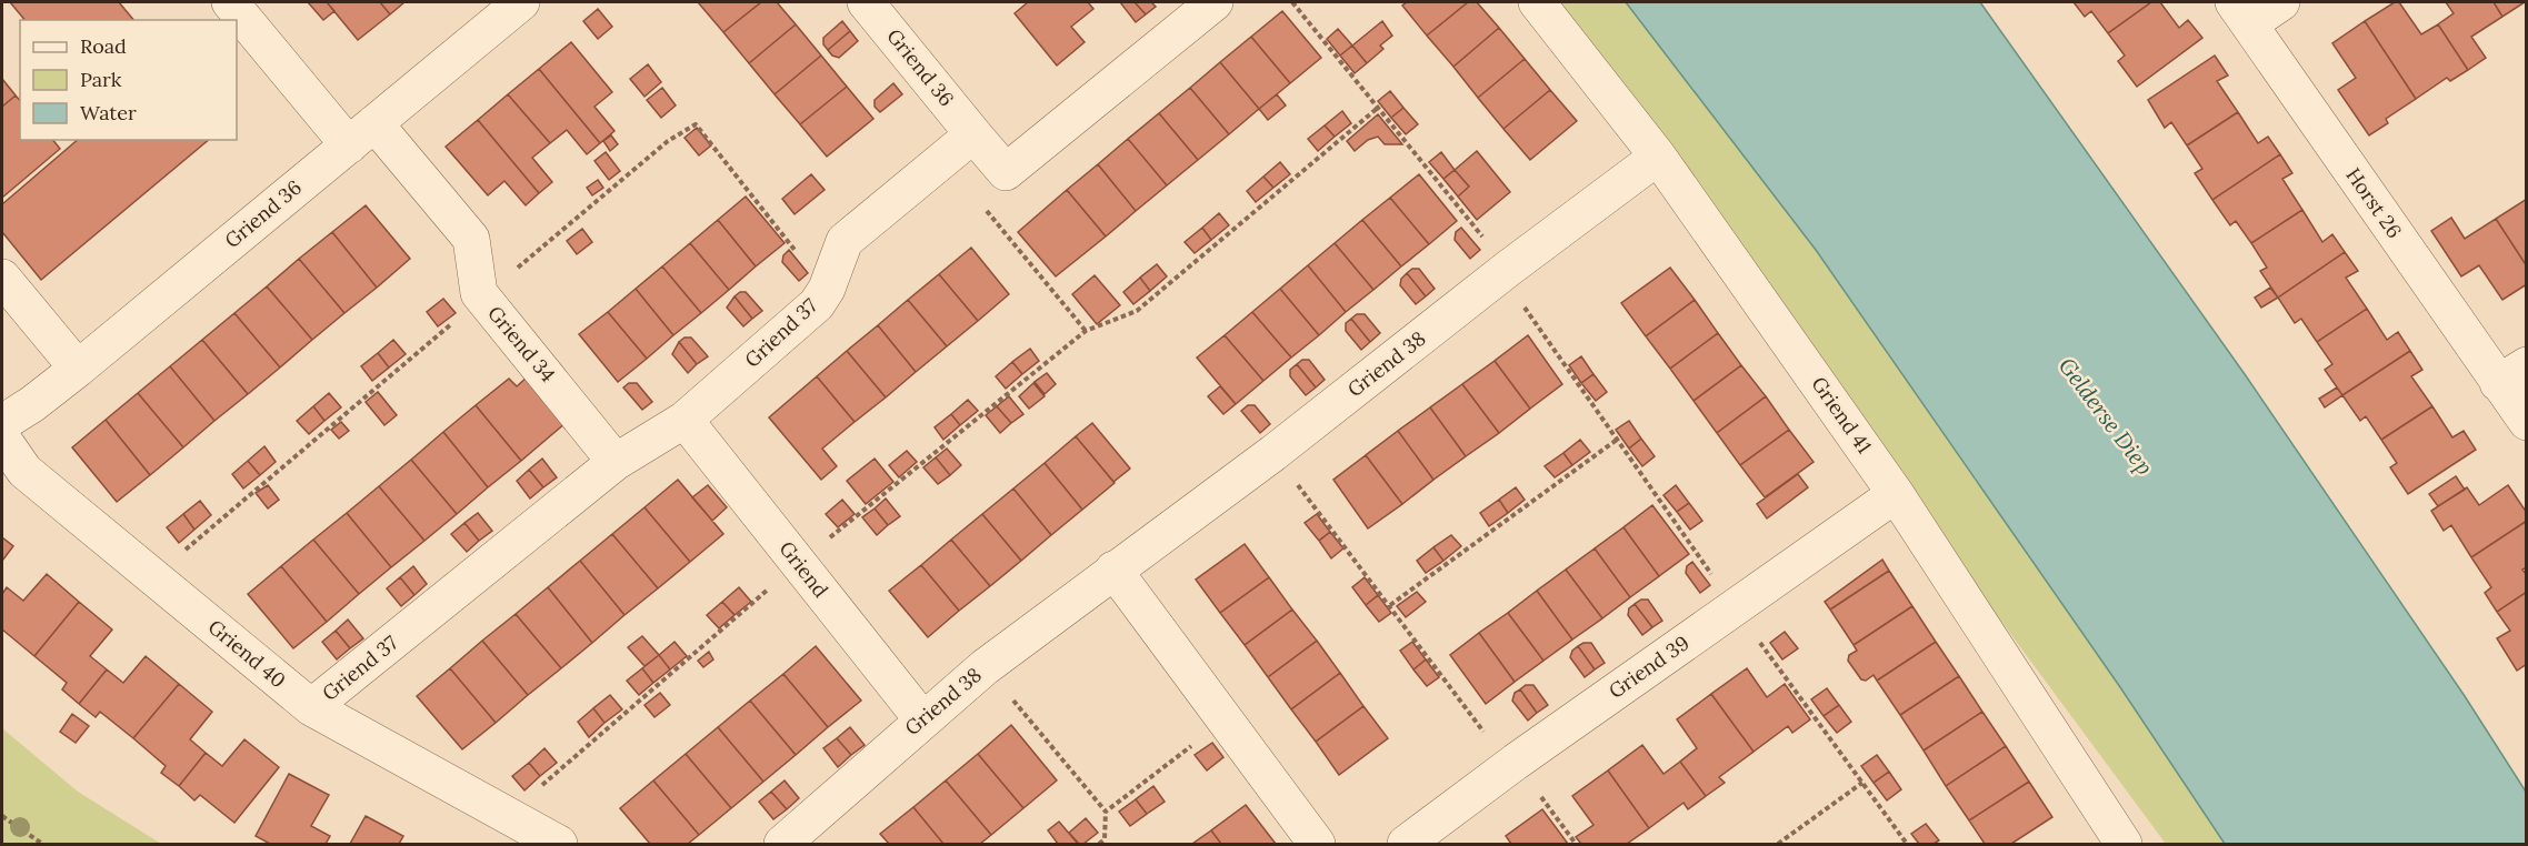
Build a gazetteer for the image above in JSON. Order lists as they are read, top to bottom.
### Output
{
  "streets": {
    "street": [
      "Griend 36",
      "Horst 26",
      "Griend 37",
      "Griend 34",
      "Griend 38",
      "Griend 41",
      "Griend",
      "Griend 40",
      "Griend 39"
    ]
  },
  "crossings": [
    ["Griend 36", "Griend 37"],
    ["Griend 36", "Griend 34"],
    ["Griend 37", "Griend 34"],
    ["Griend 37", "Griend"],
    ["Griend 37", "Griend 40"],
    ["Griend 38", "Griend 41"],
    ["Griend 38", "Griend"],
    ["Griend 41", "Griend 39"]
  ],
  "water": ["Gelderse Diep"],
  "legend": ["Road", "Park", "Water"]
}
